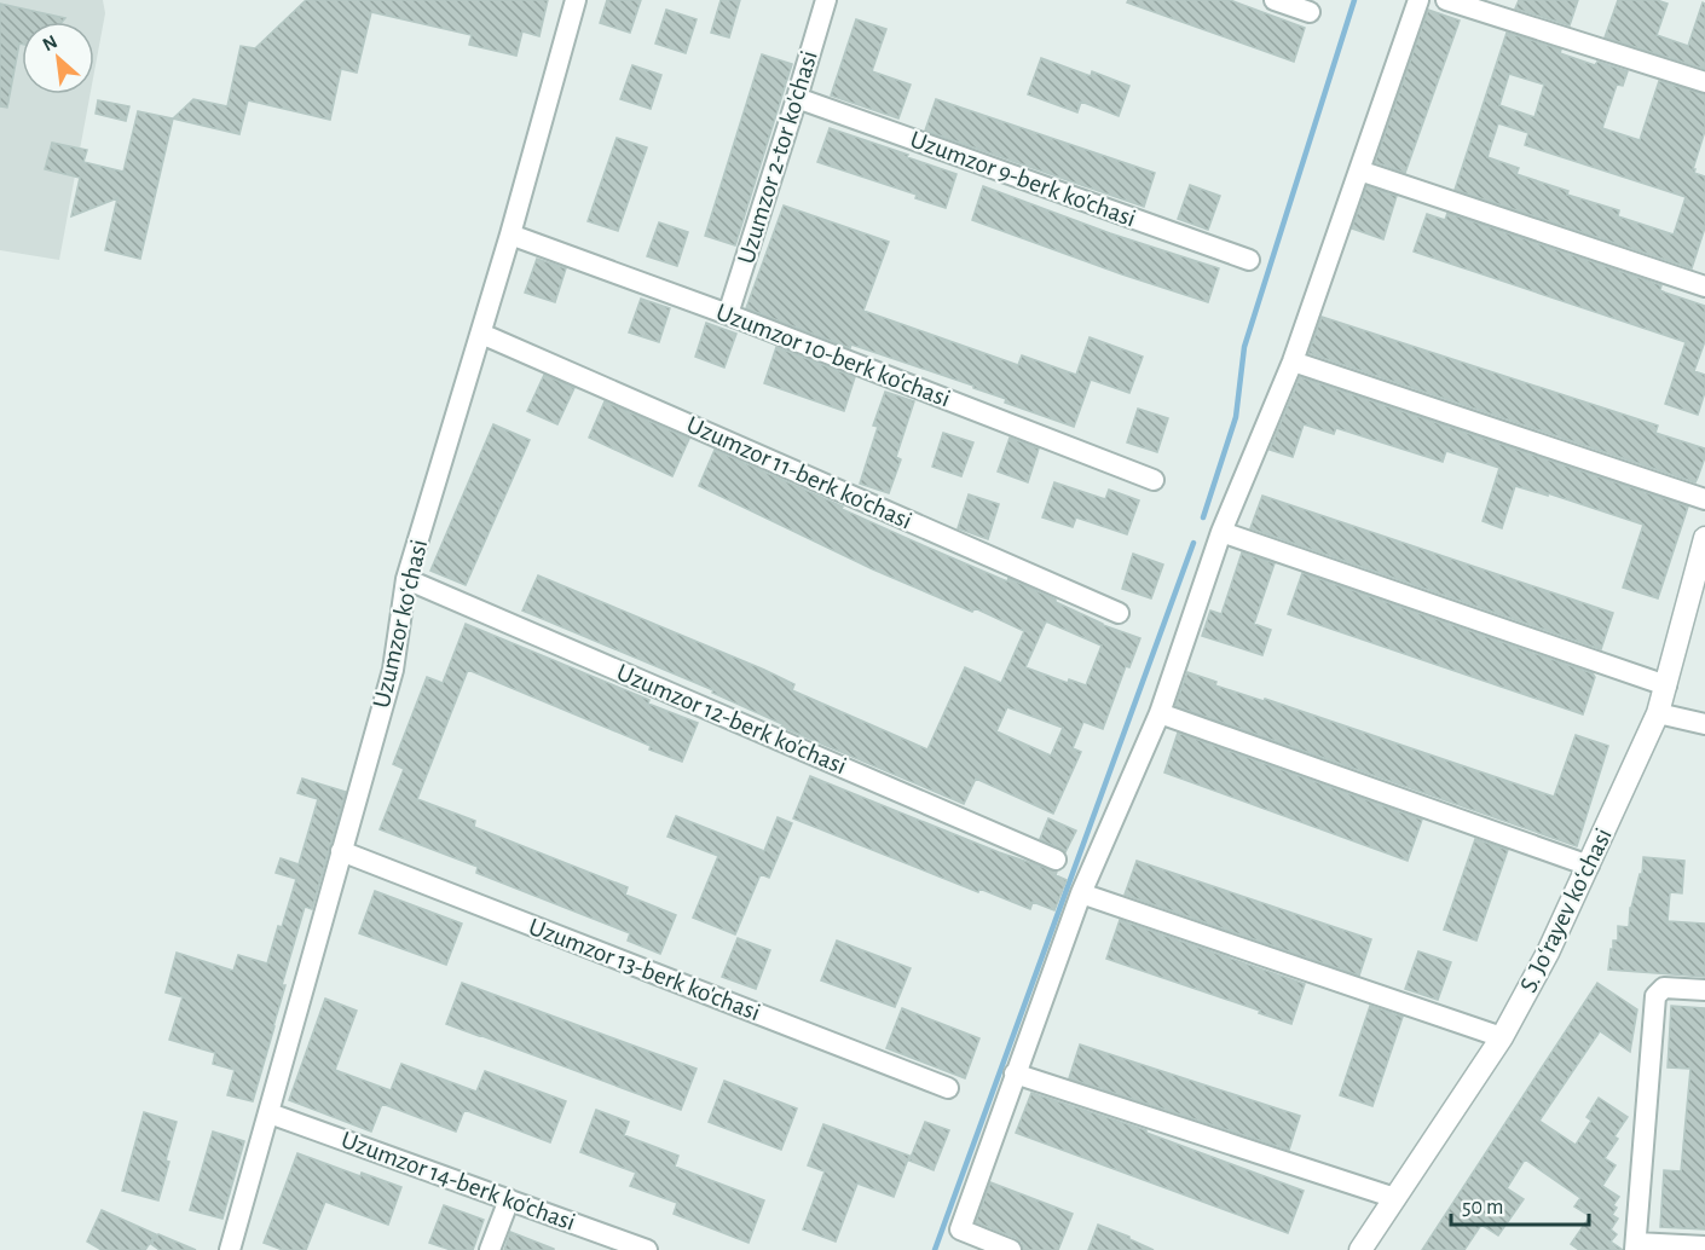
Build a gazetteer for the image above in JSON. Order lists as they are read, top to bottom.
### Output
{
  "streets": {
    "street": [
      "Uzumzor 2-tor ko'chasi",
      "Uzumzor 9-berk ko'chasi",
      "Uzumzor 10-berk ko'chasi",
      "Uzumzor 11-berk ko'chasi",
      "Uzumzor koʻchasi",
      "Uzumzor 12-berk ko'chasi",
      "S. Joʻrayev koʻchasi",
      "Uzumzor 13-berk ko'chasi",
      "Uzumzor 14-berk ko'chasi"
    ]
  },
  "crossings": [
    ["Uzumzor 2-tor ko'chasi", "Uzumzor 9-berk ko'chasi"],
    ["Uzumzor 2-tor ko'chasi", "Uzumzor 10-berk ko'chasi"],
    ["Uzumzor 10-berk ko'chasi", "Uzumzor koʻchasi"],
    ["Uzumzor 11-berk ko'chasi", "Uzumzor koʻchasi"],
    ["Uzumzor koʻchasi", "Uzumzor 12-berk ko'chasi"],
    ["Uzumzor koʻchasi", "Uzumzor 13-berk ko'chasi"],
    ["Uzumzor koʻchasi", "Uzumzor 14-berk ko'chasi"]
  ],
  "scale_bar": "50 m",
  "north": "top left"
}
